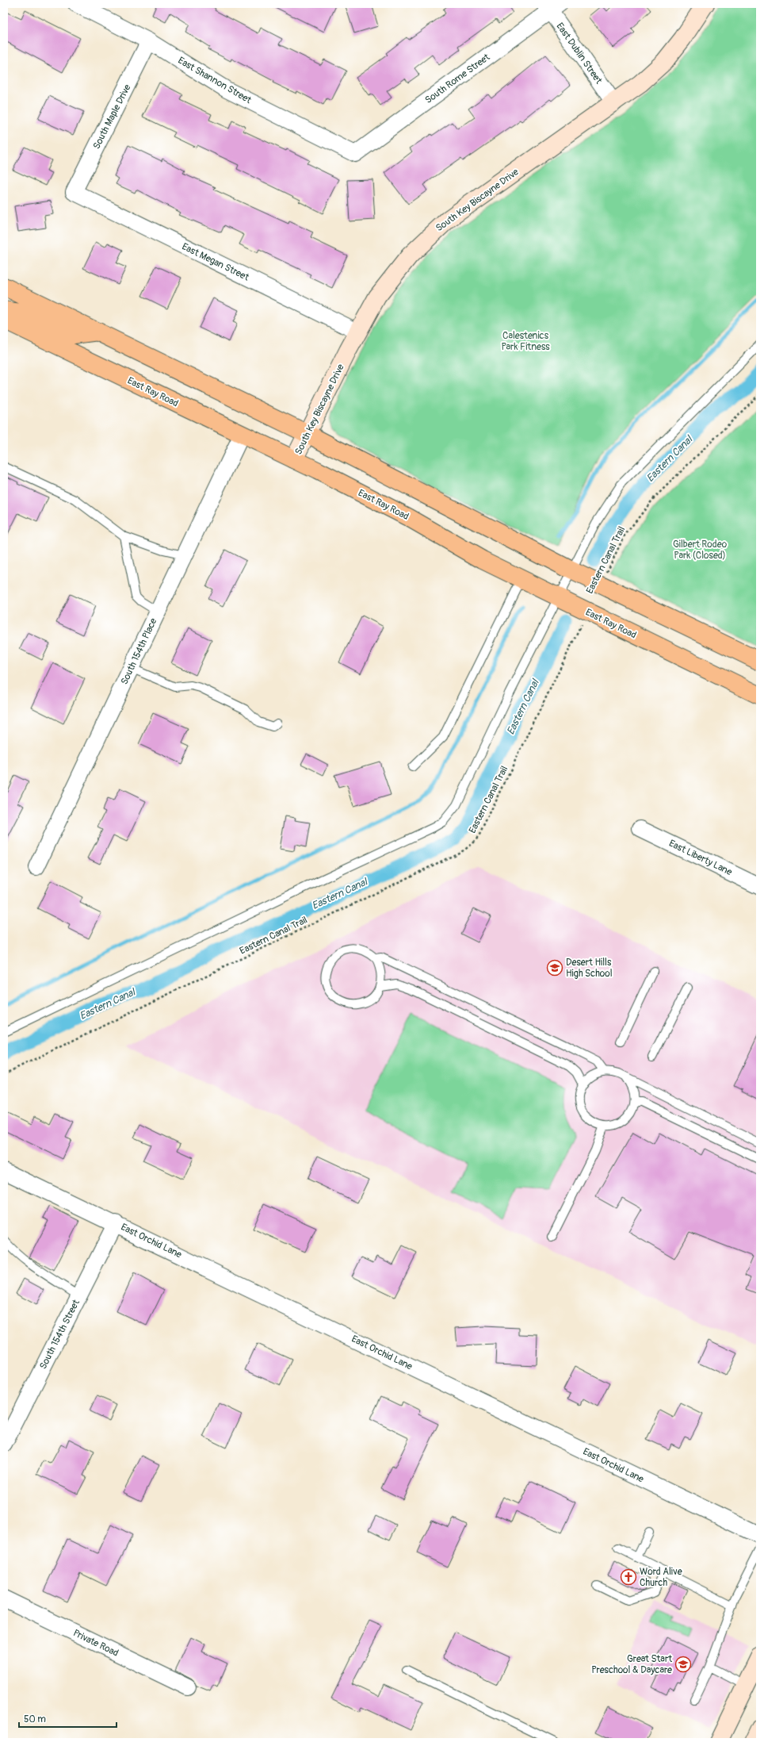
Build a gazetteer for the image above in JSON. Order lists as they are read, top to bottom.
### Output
{
  "streets": {
    "main road": ["East Ray Road"],
    "street": [
      "East Dublin Street",
      "South Rome Street",
      "East Shannon Street",
      "South Maple Drive",
      "South Key Biscayne Drive",
      "East Megan Street",
      "South 154th Place",
      "East Liberty Lane",
      "East Orchid Lane",
      "South 154th Street",
      "Private Road"
    ],
    "path": ["Eastern Canal Trail"]
  },
  "crossings": [
    ["East Dublin Street", "South Rome Street"],
    ["East Dublin Street", "South Key Biscayne Drive"],
    ["South Rome Street", "East Shannon Street"],
    ["East Shannon Street", "South Maple Drive"],
    ["South Maple Drive", "East Megan Street"],
    ["South Key Biscayne Drive", "East Megan Street"],
    ["South Key Biscayne Drive", "East Ray Road"],
    ["East Ray Road", "Eastern Canal Trail"],
    ["East Ray Road", "South 154th Place"],
    ["East Orchid Lane", "South 154th Street"]
  ],
  "water": ["Eastern Canal"],
  "parks": ["Calestenics Park Fitness", "Gilbert Rodeo Park (Closed)"],
  "places": {
    "school or university": ["Desert Hills High School", "Great Start Preschool & Daycare"],
    "church": ["Word Alive Church"]
  },
  "scale_bar": "50 m"
}
